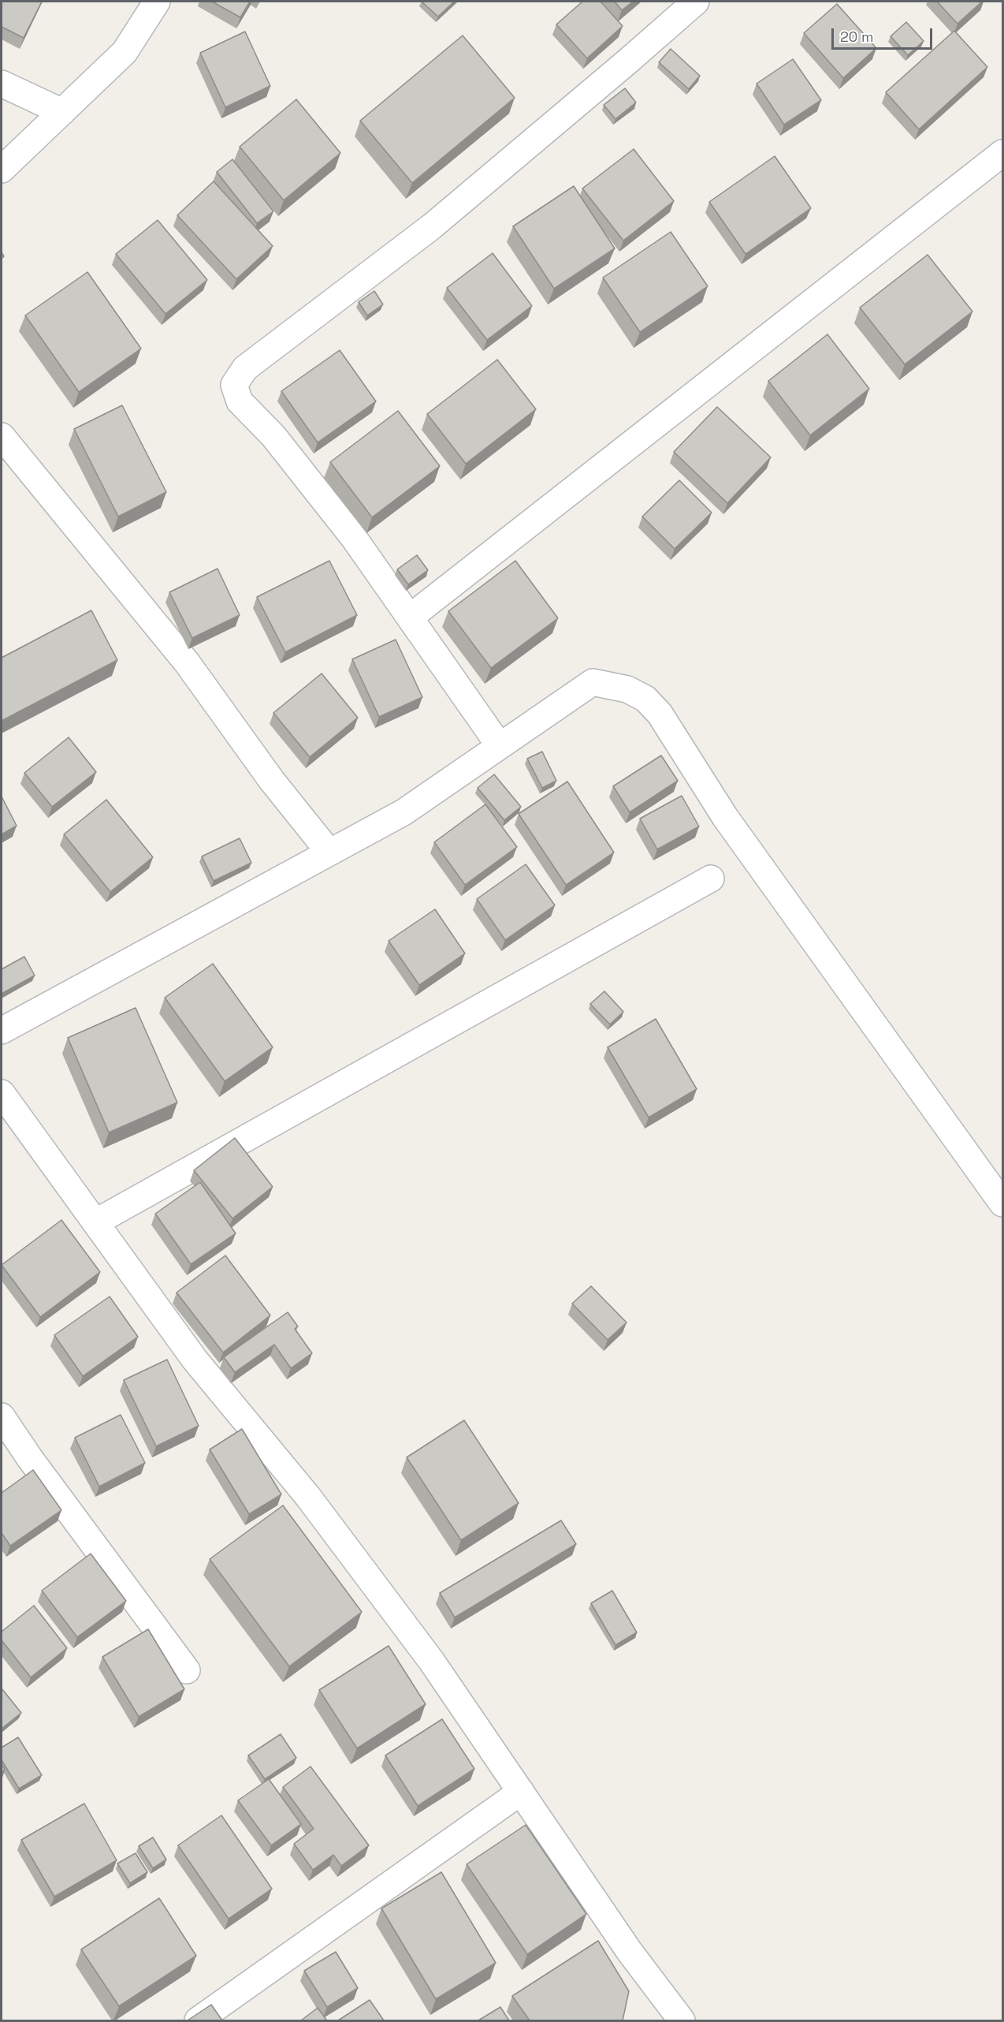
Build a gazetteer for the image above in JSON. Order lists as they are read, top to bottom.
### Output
{
  "scale_bar": "20 m"
}
